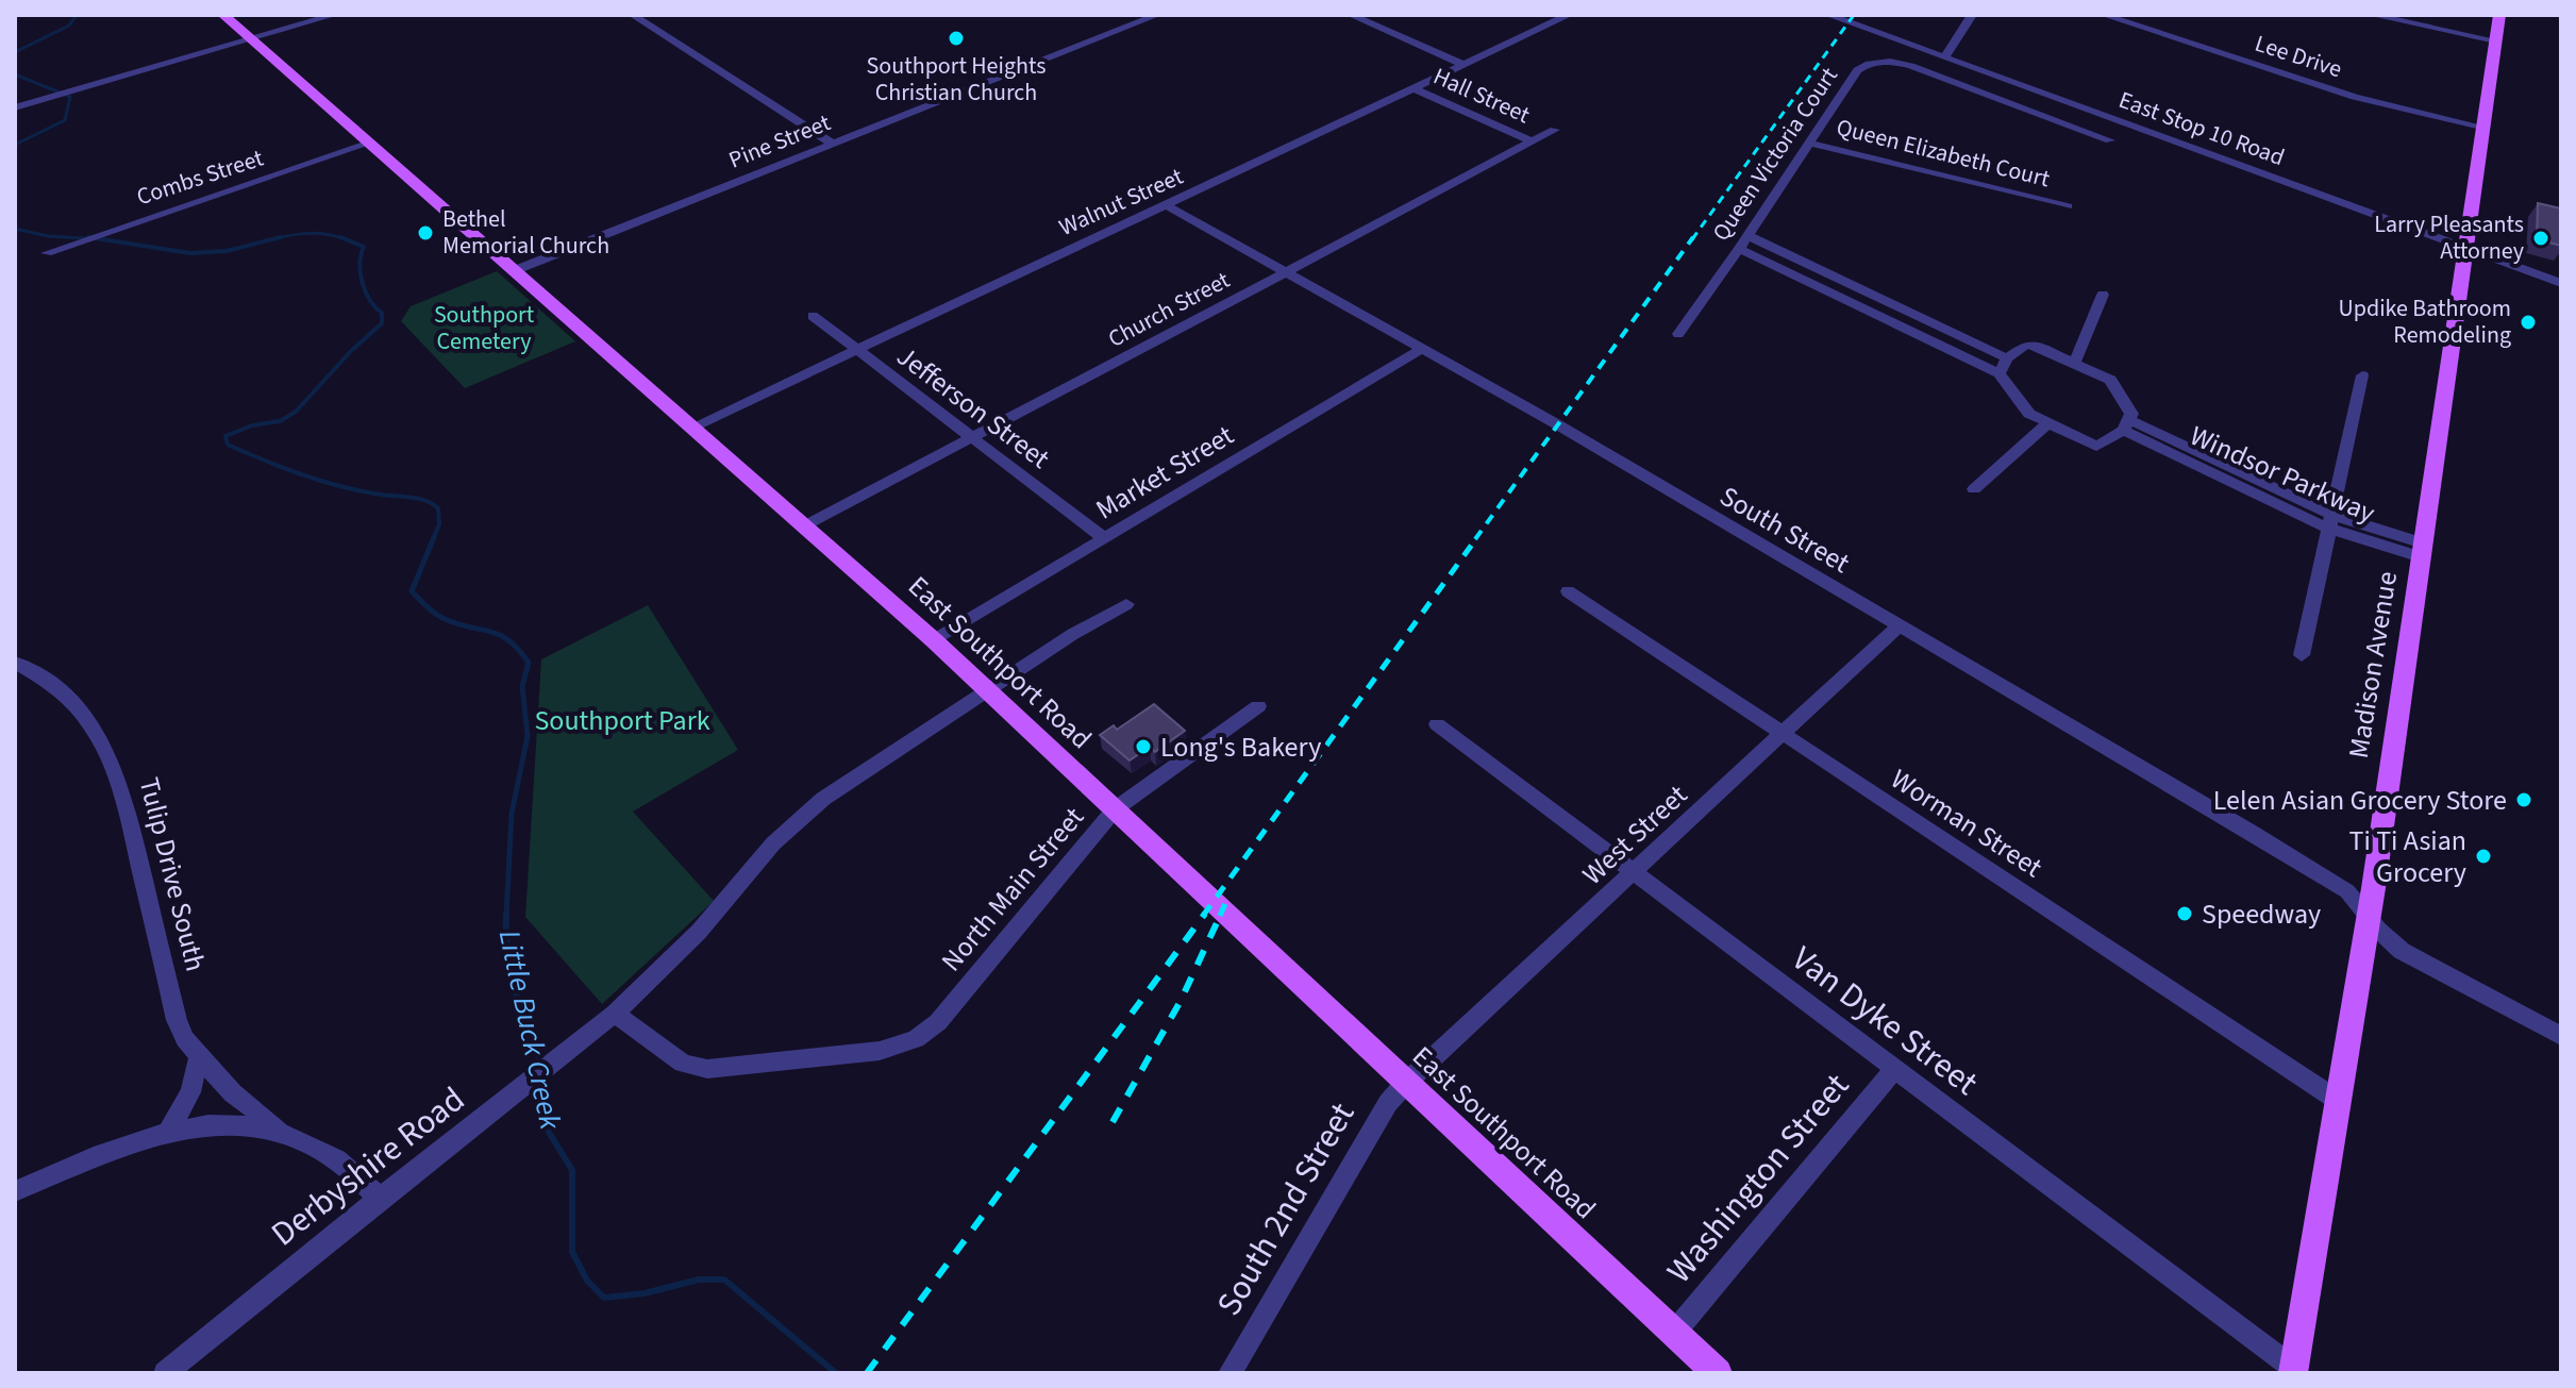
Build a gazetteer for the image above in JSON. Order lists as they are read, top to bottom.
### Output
{
  "streets": {
    "main road": ["East Southport Road", "Madison Avenue"],
    "street": [
      "Lee Drive",
      "Hall Street",
      "East Stop 10 Road",
      "Pine Street",
      "Queen Elizabeth Court",
      "Queen Victoria Court",
      "Combs Street",
      "Walnut Street",
      "Church Street",
      "Jefferson Street",
      "Market Street",
      "Windsor Parkway",
      "South Street",
      "Worman Street",
      "West Street",
      "Tulip Drive South",
      "North Main Street",
      "Van Dyke Street",
      "Derbyshire Road",
      "Washington Street",
      "South 2nd Street"
    ]
  },
  "crossings": [
    ["Lee Drive", "Madison Avenue"],
    ["Hall Street", "Walnut Street"],
    ["Hall Street", "Church Street"],
    ["East Stop 10 Road", "Madison Avenue"],
    ["Pine Street", "East Southport Road"],
    ["Queen Elizabeth Court", "Queen Victoria Court"],
    ["Combs Street", "East Southport Road"],
    ["Walnut Street", "Jefferson Street"],
    ["Walnut Street", "South Street"],
    ["Walnut Street", "East Southport Road"],
    ["Church Street", "Jefferson Street"],
    ["Church Street", "South Street"],
    ["Church Street", "East Southport Road"],
    ["Jefferson Street", "Market Street"],
    ["Market Street", "South Street"],
    ["Market Street", "East Southport Road"],
    ["Windsor Parkway", "Madison Avenue"],
    ["South Street", "Madison Avenue"],
    ["South Street", "West Street"],
    ["East Southport Road", "West Street"],
    ["East Southport Road", "North Main Street"],
    ["East Southport Road", "Derbyshire Road"],
    ["East Southport Road", "Washington Street"],
    ["East Southport Road", "South 2nd Street"],
    ["Madison Avenue", "Worman Street"],
    ["Madison Avenue", "Van Dyke Street"],
    ["Worman Street", "West Street"],
    ["West Street", "Van Dyke Street"],
    ["West Street", "South 2nd Street"],
    ["North Main Street", "Derbyshire Road"],
    ["Van Dyke Street", "Washington Street"]
  ],
  "water": ["Little Buck Creek"],
  "parks": ["Southport Cemetery", "Southport Park"],
  "places": [
    "Southport Heights Christian Church",
    "Bethel Memorial Church",
    "Larry Pleasants Attorney",
    "Updike Bathroom Remodeling",
    "Long's Bakery",
    "Lelen Asian Grocery Store",
    "Ti Ti Asian Grocery",
    "Speedway"
  ]
}
